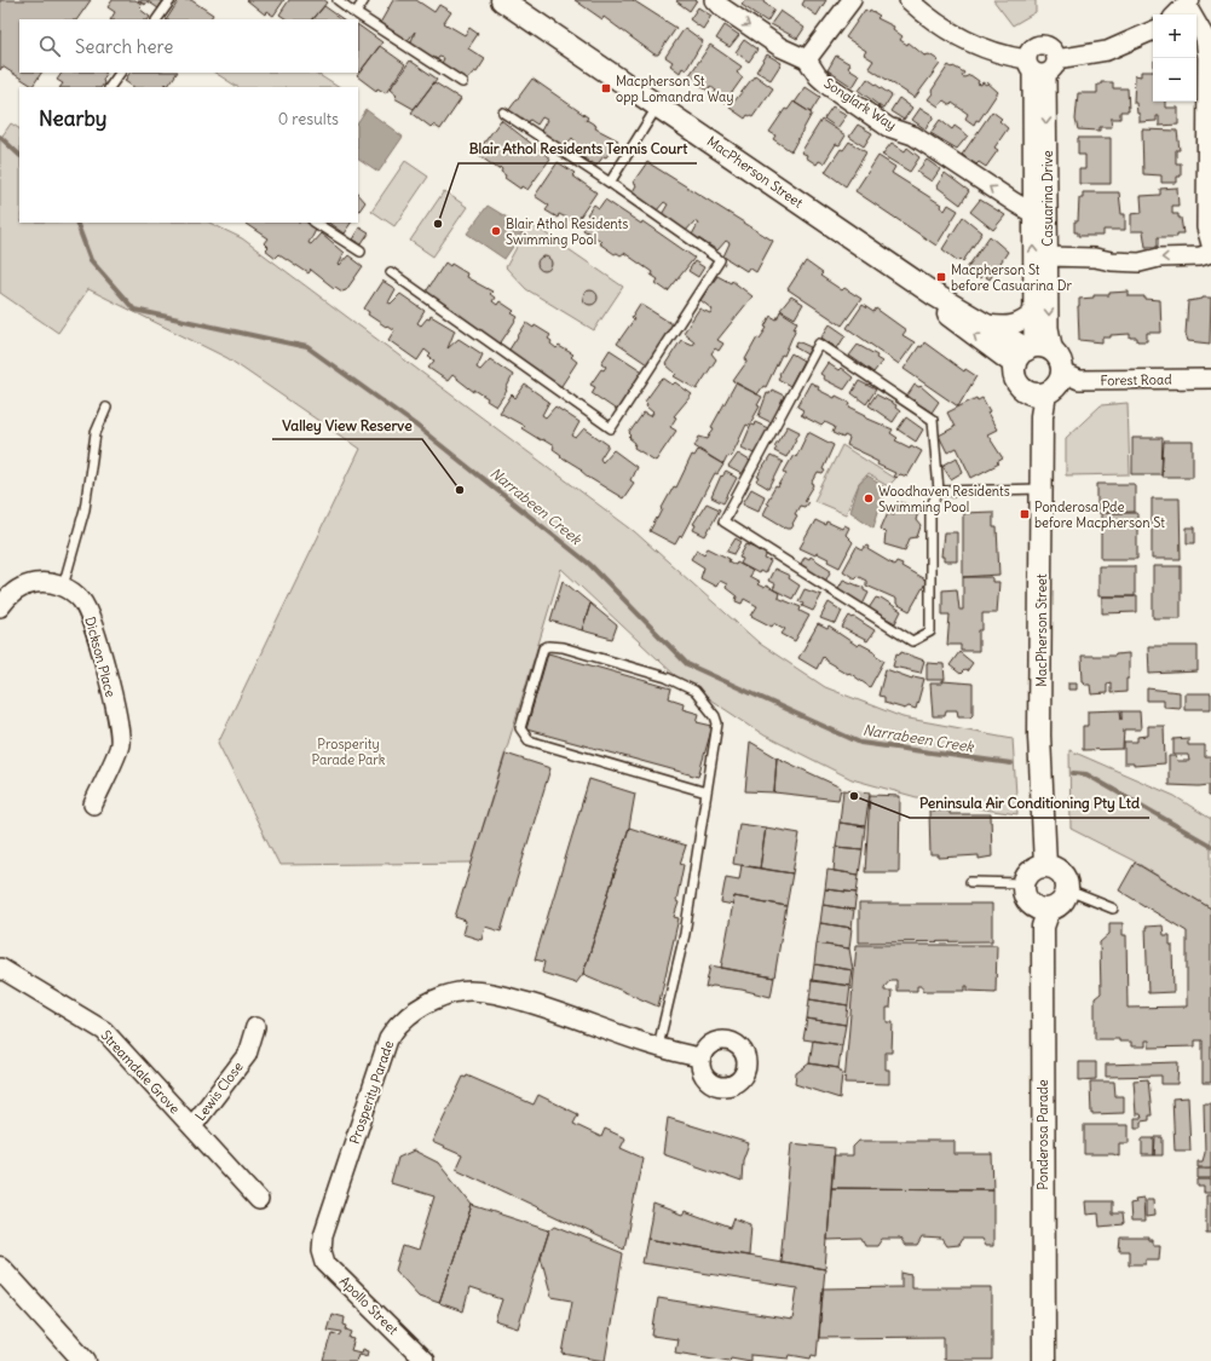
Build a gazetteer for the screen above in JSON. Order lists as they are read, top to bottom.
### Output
{
  "streets": {
    "street": [
      "Songlark Way",
      "MacPherson Street",
      "Casuarina Drive",
      "Forest Road",
      "Dickson Place",
      "Streamdale Grove",
      "Lewis Close",
      "Prosperity Parade",
      "Ponderosa Parade",
      "Apollo Street"
    ]
  },
  "crossings": [
    ["Songlark Way", "Casuarina Drive"],
    ["MacPherson Street", "Casuarina Drive"],
    ["MacPherson Street", "Forest Road"],
    ["MacPherson Street", "Ponderosa Parade"],
    ["Casuarina Drive", "Forest Road"],
    ["Streamdale Grove", "Lewis Close"],
    ["Prosperity Parade", "Apollo Street"]
  ],
  "water": ["Narrabeen Creek"],
  "parks": ["Prosperity Parade Park"],
  "places": {
    "transit": ["Macpherson St opp Lomandra Way", "Macpherson St before Casuarina Dr", "Ponderosa Pde before Macpherson St"],
    "other": [
      "Blair Athol Residents Tennis Court",
      "Blair Athol Residents Swimming Pool",
      "Valley View Reserve",
      "Woodhaven Residents Swimming Pool",
      "Peninsula Air Conditioning Pty Ltd"
    ]
  },
  "page": {
    "map_buttons": ["+", "−"],
    "search": "Search here",
    "heading": ["Nearby", "0 results"]
  }
}
